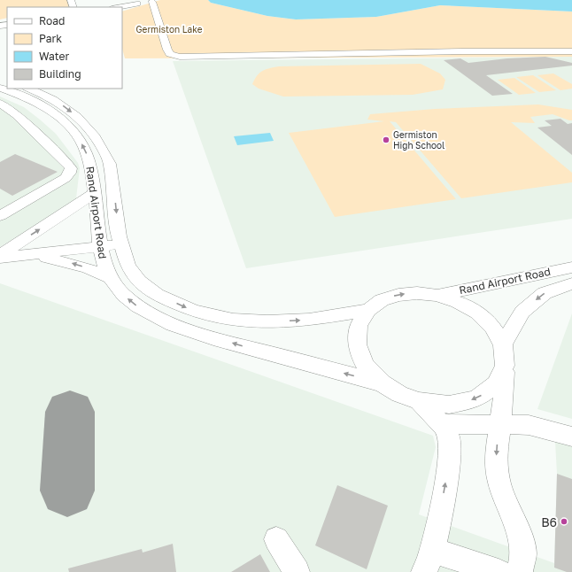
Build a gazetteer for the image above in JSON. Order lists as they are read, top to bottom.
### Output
{
  "streets": {
    "street": ["Rand Airport Road"]
  },
  "parks": ["Germiston Lake"],
  "places": ["Germiston High School", "B6"],
  "legend": [
    "Road",
    "Park",
    "Water",
    "Building"
  ]
}
